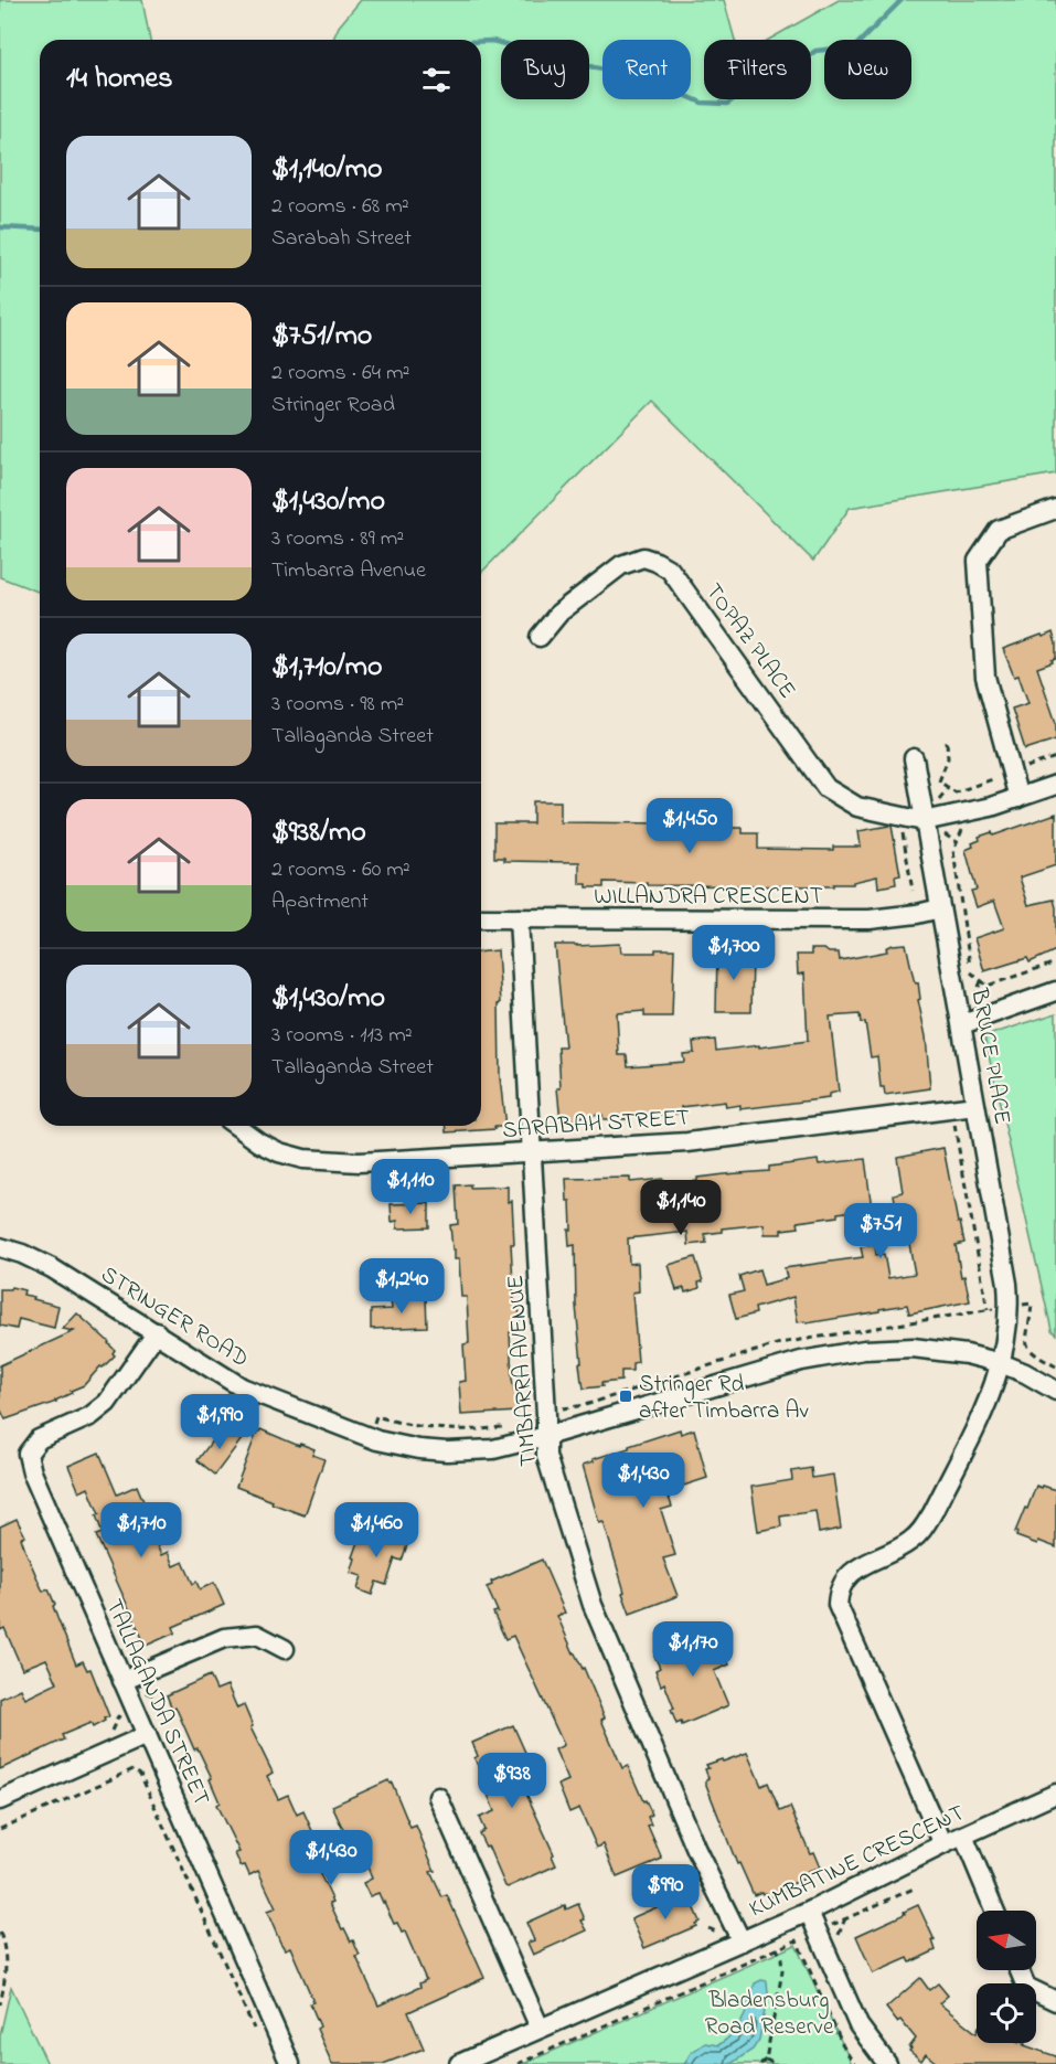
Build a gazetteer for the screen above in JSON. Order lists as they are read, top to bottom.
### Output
{
  "streets": {
    "street": [
      "TOPAZ PLACE",
      "WILLANDRA CRESCENT",
      "BRUCE PLACE",
      "SARABAH STREET",
      "STRINGER ROAD",
      "TIMBARRA AVENUE",
      "TALLAGANDA STREET",
      "KUMBATINE CRESCENT"
    ]
  },
  "crossings": [
    ["TOPAZ PLACE", "BRUCE PLACE"],
    ["WILLANDRA CRESCENT", "BRUCE PLACE"],
    ["WILLANDRA CRESCENT", "TIMBARRA AVENUE"],
    ["BRUCE PLACE", "SARABAH STREET"],
    ["BRUCE PLACE", "STRINGER ROAD"],
    ["BRUCE PLACE", "KUMBATINE CRESCENT"],
    ["SARABAH STREET", "TIMBARRA AVENUE"],
    ["STRINGER ROAD", "TIMBARRA AVENUE"],
    ["STRINGER ROAD", "TALLAGANDA STREET"],
    ["TIMBARRA AVENUE", "KUMBATINE CRESCENT"]
  ],
  "parks": ["Bladensburg Road Reserve"],
  "places": {
    "transit": ["Stringer Rd after Timbarra Av"]
  },
  "north": "left",
  "page": {
    "chip": [
      "Buy",
      "Rent",
      "Filters",
      "New"
    ],
    "heading": "14 homes",
    "list": [
      {
        "name": "$1,140/mo",
        "note": "2 rooms · 68 m² · Sarabah Street"
      },
      {
        "name": "$751/mo",
        "note": "2 rooms · 64 m² · Stringer Road"
      },
      {
        "name": "$1,430/mo",
        "note": "3 rooms · 89 m² · Timbarra Avenue"
      },
      {
        "name": "$1,710/mo",
        "note": "3 rooms · 98 m² · Tallaganda Street"
      },
      {
        "name": "$938/mo",
        "note": "2 rooms · 60 m² · Apartment"
      },
      {
        "name": "$1,430/mo",
        "note": "3 rooms · 113 m² · Tallaganda Street"
      }
    ],
    "price": [
      "$1,450",
      "$1,700",
      "$1,110",
      "$1,140",
      "$751",
      "$1,240",
      "$1,990",
      "$1,430",
      "$1,710",
      "$1,460",
      "$1,170",
      "$938",
      "$1,430",
      "$990"
    ]
  }
}
